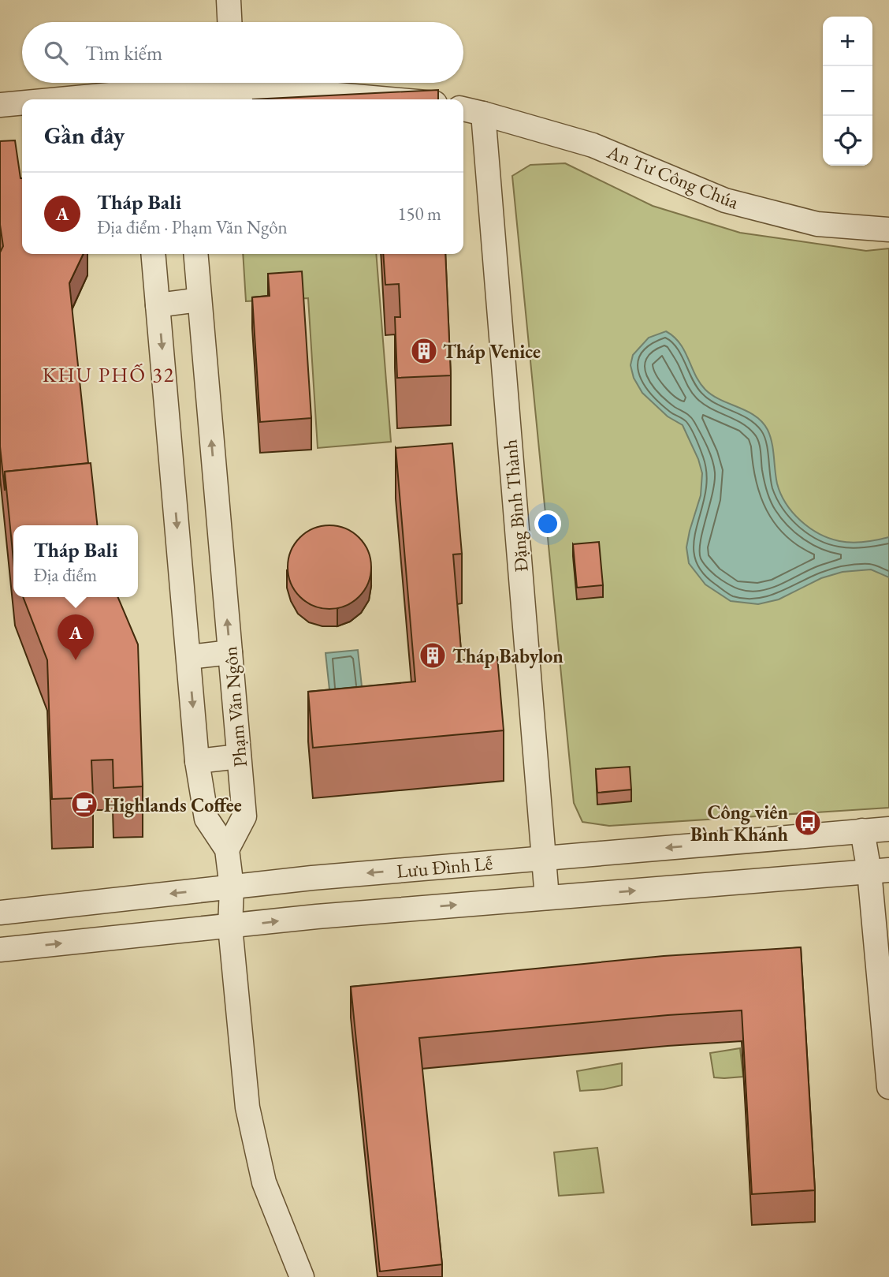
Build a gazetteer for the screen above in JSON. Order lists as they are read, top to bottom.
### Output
{
  "streets": {
    "street": [
      "An Tư Công Chúa",
      "Đặng Bình Thành",
      "Phạm Văn Ngôn",
      "Lưu Đình Lễ"
    ]
  },
  "crossings": [
    ["An Tư Công Chúa", "Đặng Bình Thành"],
    ["Đặng Bình Thành", "Lưu Đình Lễ"]
  ],
  "districts": ["KHU PHỐ 32"],
  "places": {
    "building": ["Tháp Venice", "Tháp Babylon"],
    "cafe": ["Highlands Coffee"],
    "bus stop": ["Công viên Bình Khánh"]
  },
  "page": {
    "map_buttons": ["+", "−"],
    "search": "Tìm kiếm",
    "heading": "Gần đây",
    "list": [
      {
        "mark": "A",
        "name": "Tháp Bali",
        "note": "Địa điểm · Phạm Văn Ngôn",
        "value": "150 m"
      }
    ],
    "popup": ["Tháp Bali", "Địa điểm"],
    "pins": "A"
  }
}
